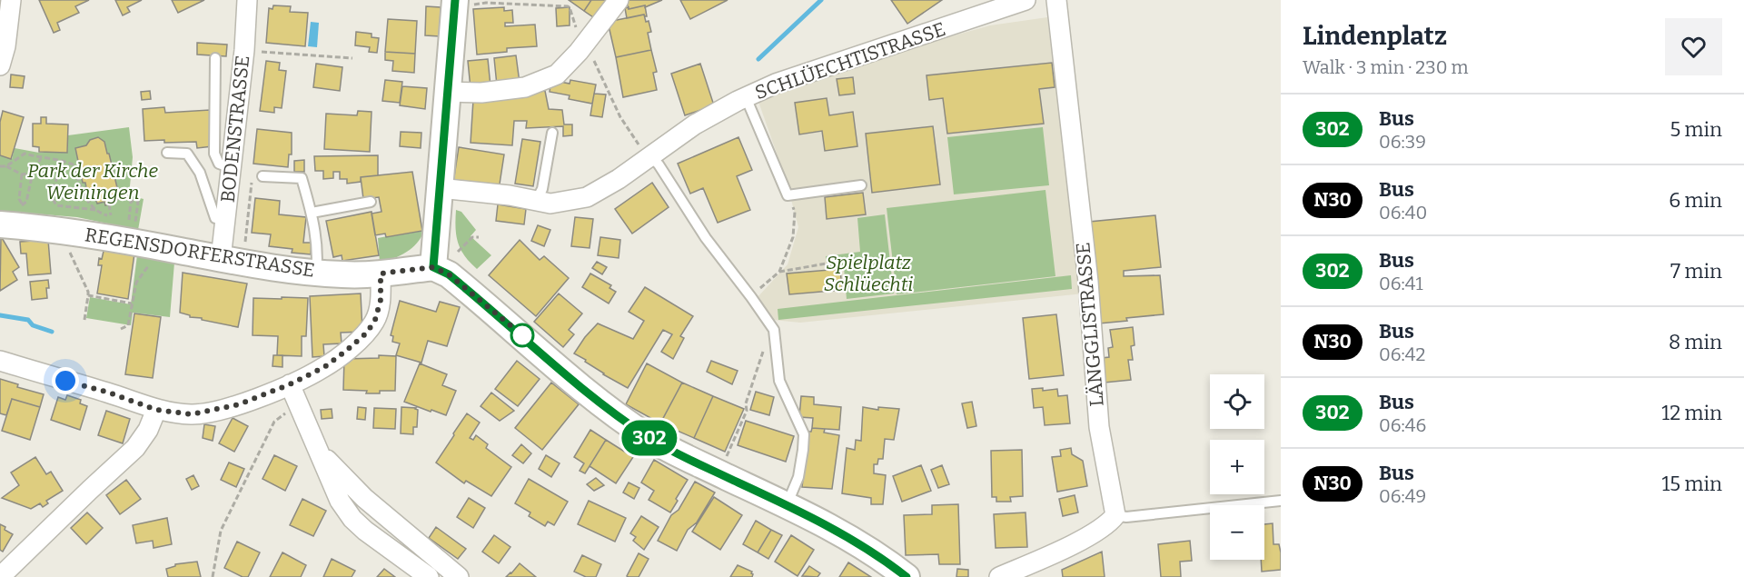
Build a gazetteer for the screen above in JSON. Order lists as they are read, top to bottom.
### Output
{
  "streets": {
    "street": [
      "SCHLÜECHTISTRASSE",
      "BODENSTRASSE",
      "REGENSDORFERSTRASSE",
      "LÄNGGLISTRASSE"
    ]
  },
  "crossings": [
    ["BODENSTRASSE", "REGENSDORFERSTRASSE"]
  ],
  "parks": ["Park der Kirche Weiningen", "Spielplatz Schlüechti"],
  "lines": ["bus line 302"],
  "page": {
    "on_map": "302",
    "heading": ["Lindenplatz", "Walk · 3 min · 230 m"],
    "list": [
      {
        "mark": "302",
        "name": "Bus",
        "note": "06:39",
        "value": "5 min"
      },
      {
        "mark": "N30",
        "name": "Bus",
        "note": "06:40",
        "value": "6 min"
      },
      {
        "mark": "302",
        "name": "Bus",
        "note": "06:41",
        "value": "7 min"
      },
      {
        "mark": "N30",
        "name": "Bus",
        "note": "06:42",
        "value": "8 min"
      },
      {
        "mark": "302",
        "name": "Bus",
        "note": "06:46",
        "value": "12 min"
      },
      {
        "mark": "N30",
        "name": "Bus",
        "note": "06:49",
        "value": "15 min"
      }
    ],
    "map_buttons": ["+", "−"]
  }
}
